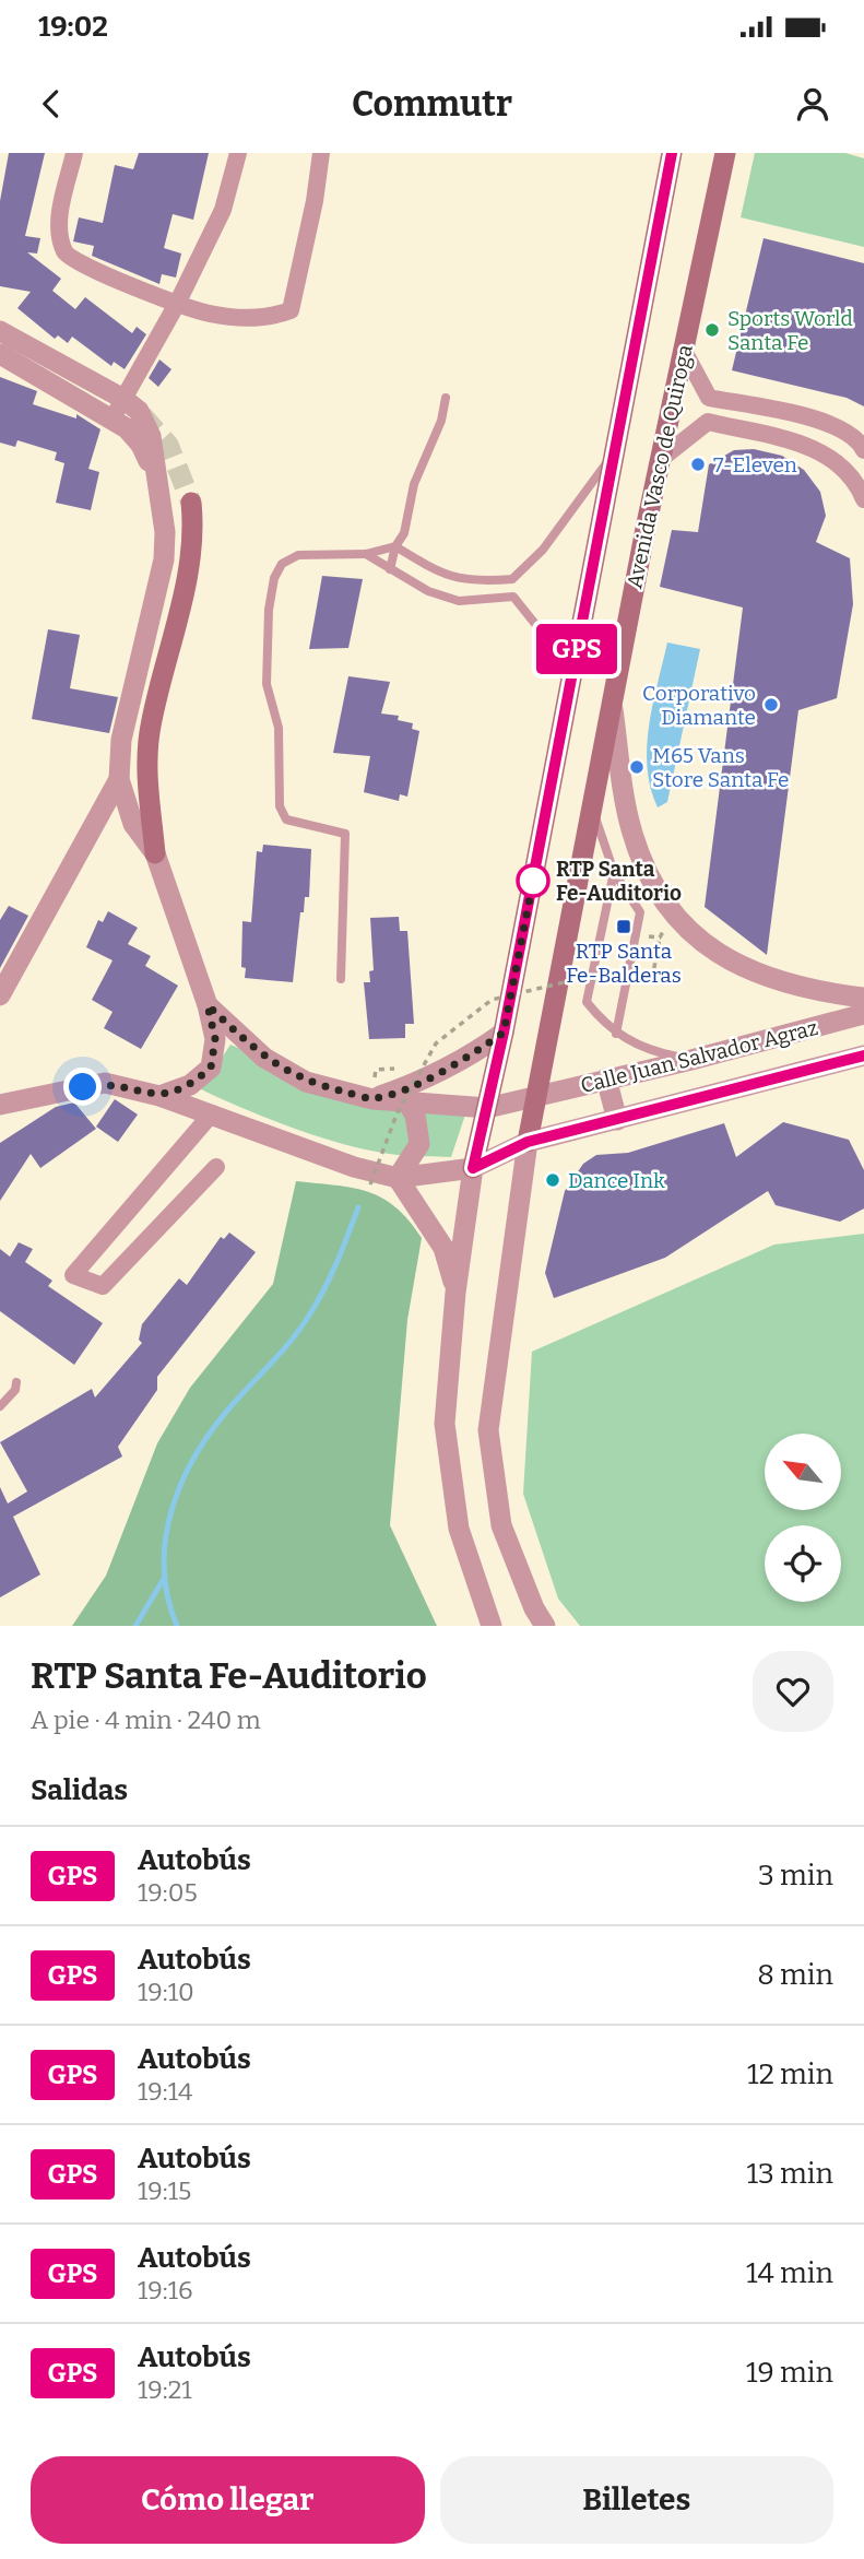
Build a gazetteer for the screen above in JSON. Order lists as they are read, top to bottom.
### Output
{
  "streets": {
    "main road": ["Avenida Vasco de Quiroga"],
    "street": ["Calle Juan Salvador Agraz"]
  },
  "crossings": [
    ["Avenida Vasco de Quiroga", "Calle Juan Salvador Agraz"]
  ],
  "places": {
    "other": [
      "Sports World Santa Fe",
      "7-Eleven",
      "Corporativo Diamante",
      "M65 Vans Store Santa Fe",
      "RTP Santa Fe-Auditorio",
      "Dance Ink"
    ],
    "transit": ["RTP Santa Fe-Balderas"]
  },
  "lines": ["bus line GPS"],
  "north": "top left",
  "page": {
    "status": "19:02",
    "header": "Commutr",
    "on_map": "GPS",
    "heading": [
      ["RTP Santa Fe-Auditorio", "A pie · 4 min · 240 m"],
      "Salidas"
    ],
    "list": [
      {
        "mark": "GPS",
        "name": "Autobús",
        "note": "19:05",
        "value": "3 min"
      },
      {
        "mark": "GPS",
        "name": "Autobús",
        "note": "19:10",
        "value": "8 min"
      },
      {
        "mark": "GPS",
        "name": "Autobús",
        "note": "19:14",
        "value": "12 min"
      },
      {
        "mark": "GPS",
        "name": "Autobús",
        "note": "19:15",
        "value": "13 min"
      },
      {
        "mark": "GPS",
        "name": "Autobús",
        "note": "19:16",
        "value": "14 min"
      },
      {
        "mark": "GPS",
        "name": "Autobús",
        "note": "19:21",
        "value": "19 min"
      }
    ],
    "buttons": ["Cómo llegar", "Billetes"]
  }
}
